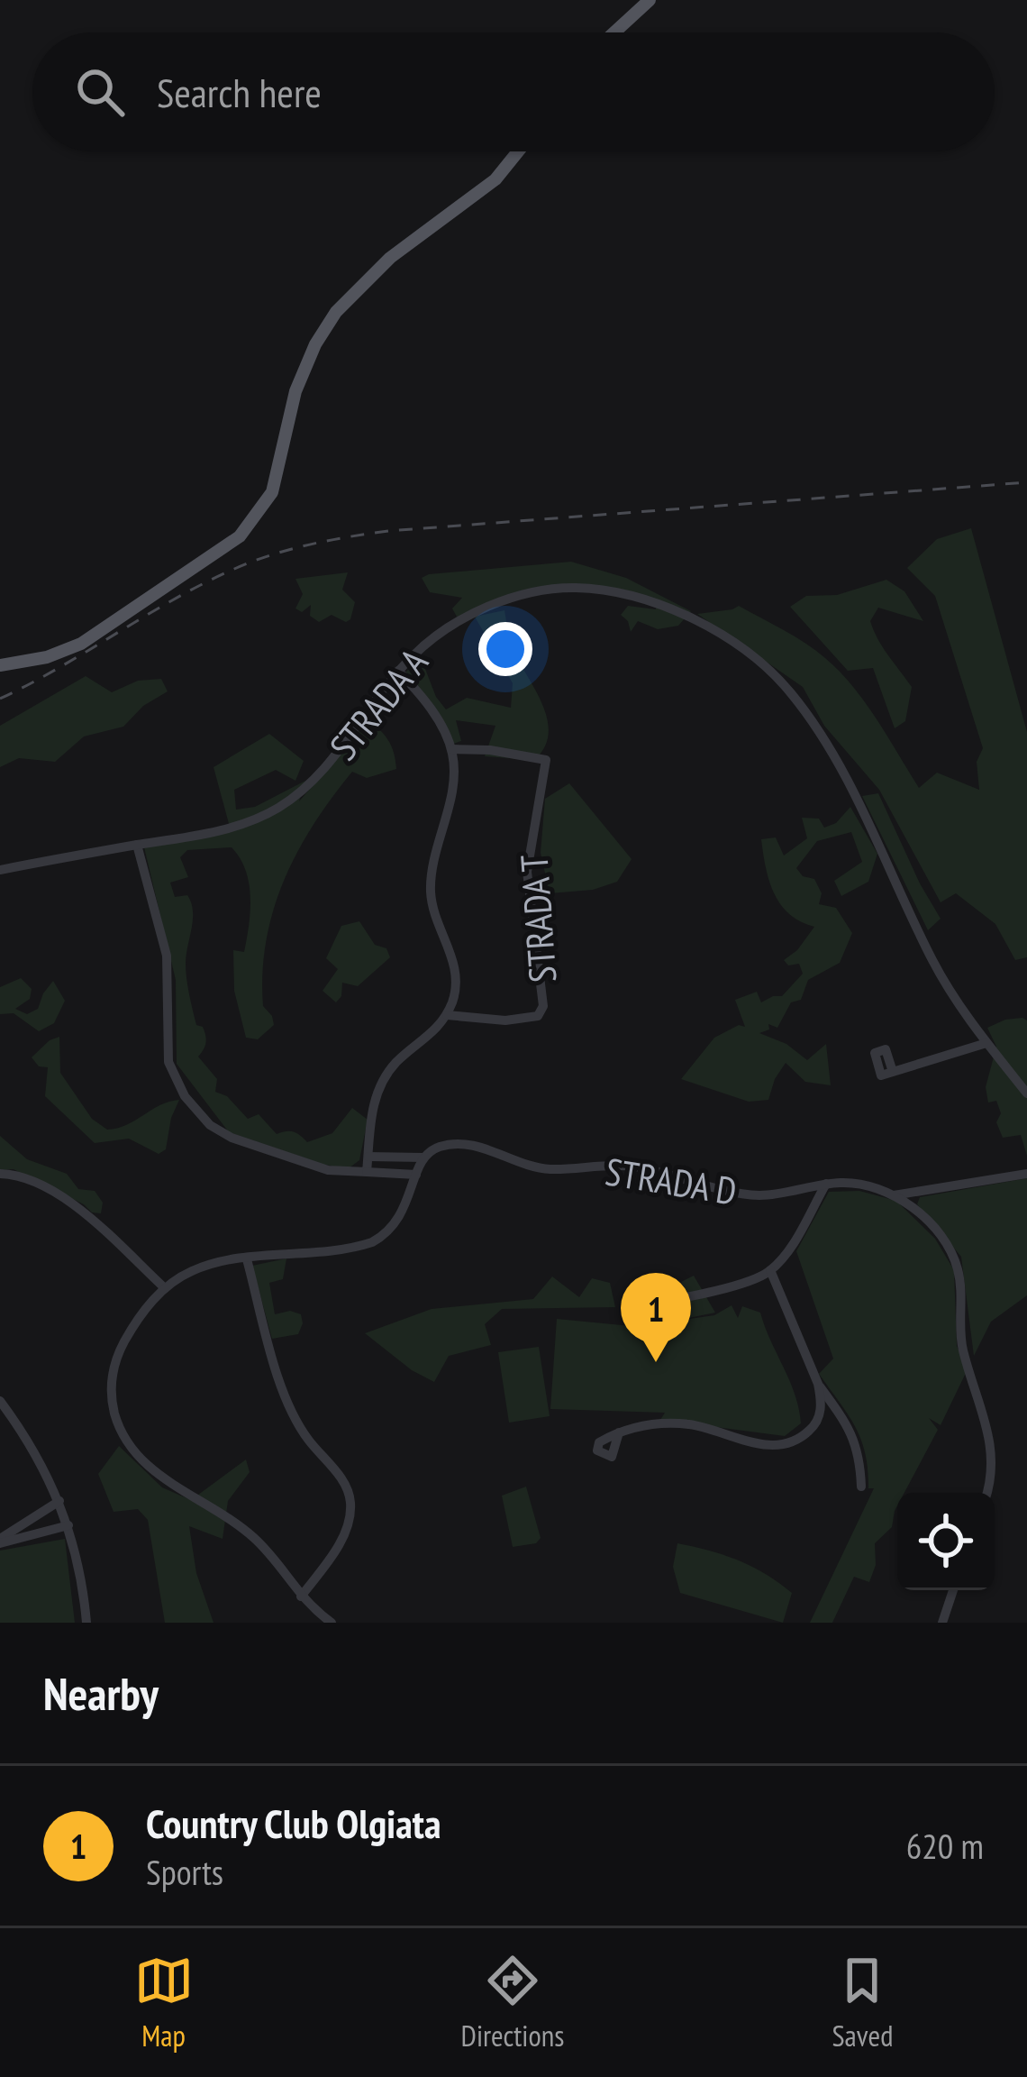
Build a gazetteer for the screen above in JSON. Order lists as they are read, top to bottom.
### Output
{
  "streets": {
    "street": ["STRADA A", "STRADA T", "STRADA D"]
  },
  "page": {
    "search": "Search here",
    "pins": "1",
    "heading": "Nearby",
    "list": [
      {
        "mark": "1",
        "name": "Country Club Olgiata",
        "note": "Sports",
        "value": "620 m"
      }
    ],
    "nav": ["Map", "Directions", "Saved"]
  }
}
